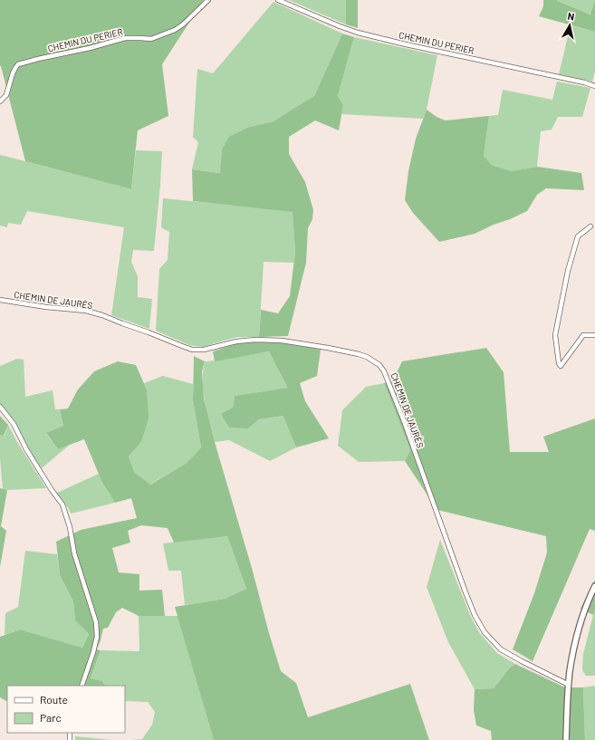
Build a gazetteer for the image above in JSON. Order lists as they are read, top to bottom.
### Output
{
  "streets": {
    "street": ["CHEMIN DU PERIER", "CHEMIN DE JAURÈS"]
  },
  "legend": ["Route", "Parc"],
  "north": "top"
}
